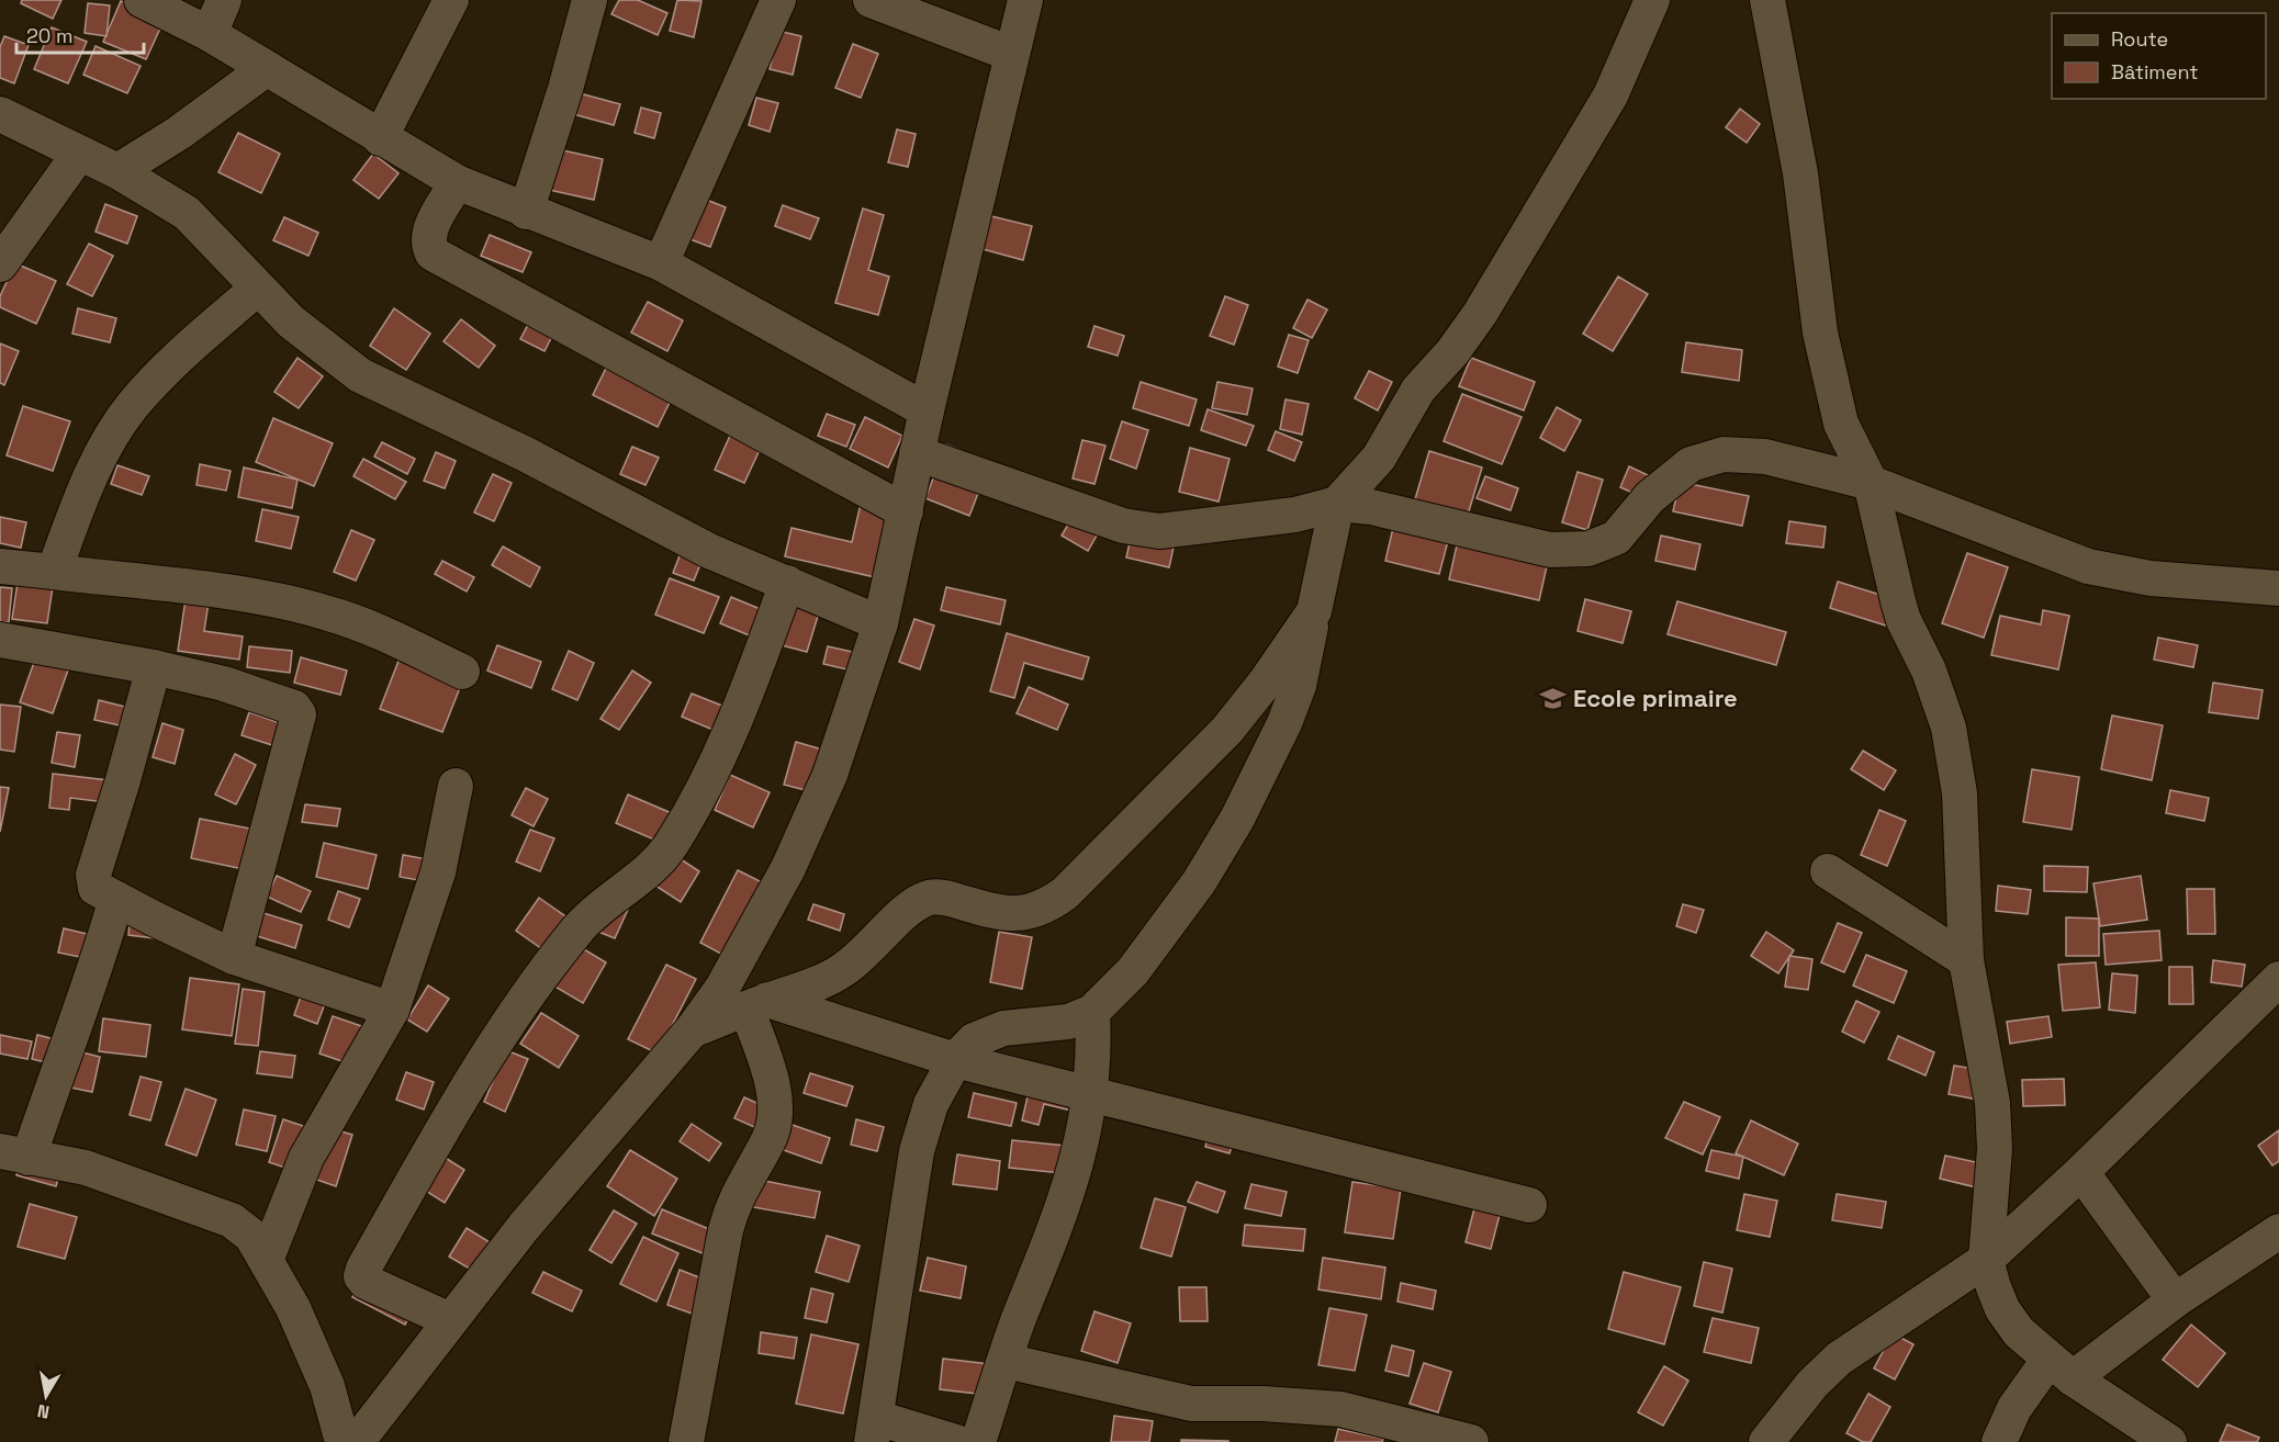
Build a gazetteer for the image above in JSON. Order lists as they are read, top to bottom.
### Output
{
  "places": {
    "school or university": ["Ecole primaire"]
  },
  "legend": ["Route", "Bâtiment"],
  "scale_bar": "20 m",
  "north": "bottom"
}
